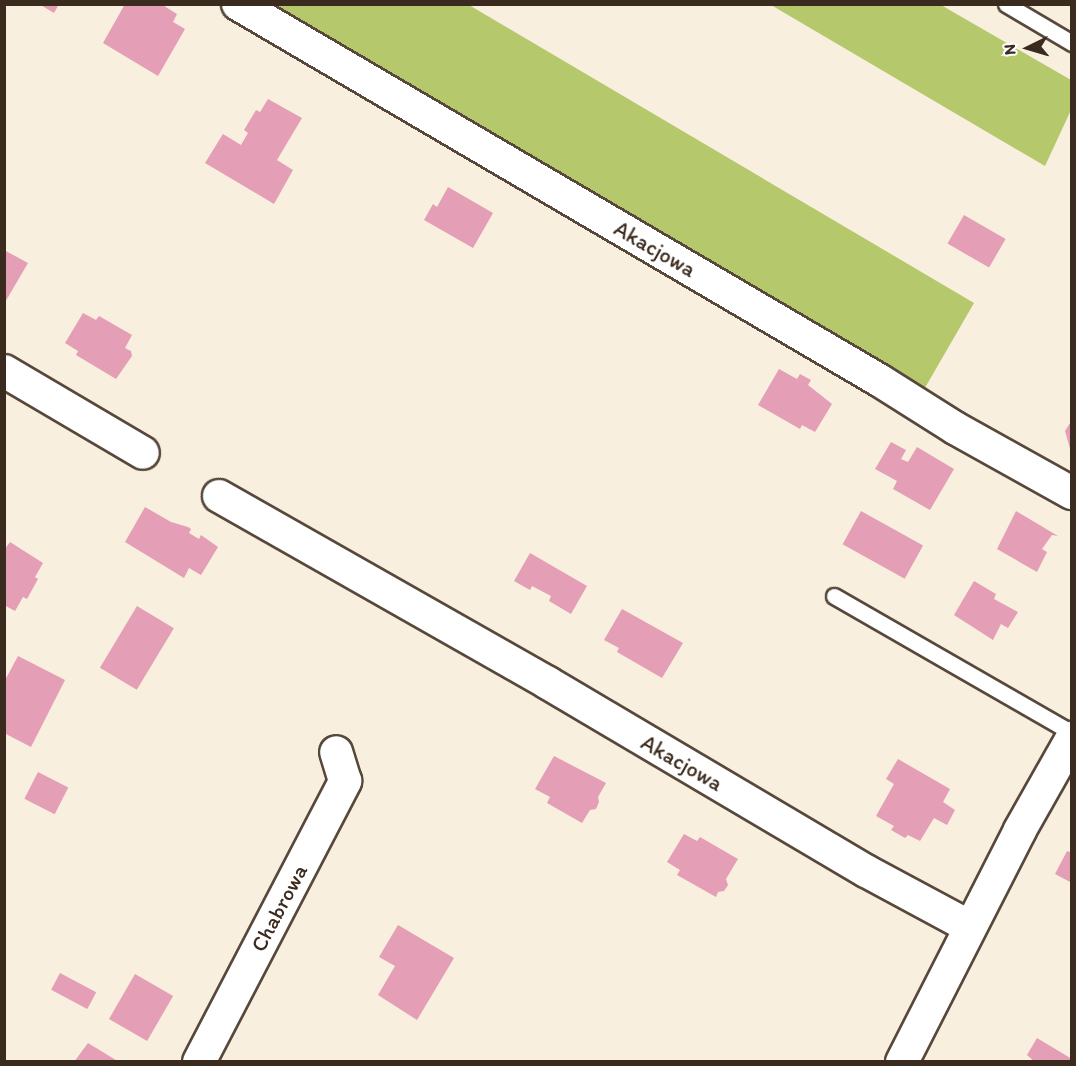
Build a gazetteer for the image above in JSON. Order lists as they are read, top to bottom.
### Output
{
  "streets": {
    "street": ["Akacjowa", "Chabrowa"]
  },
  "north": "left"
}
